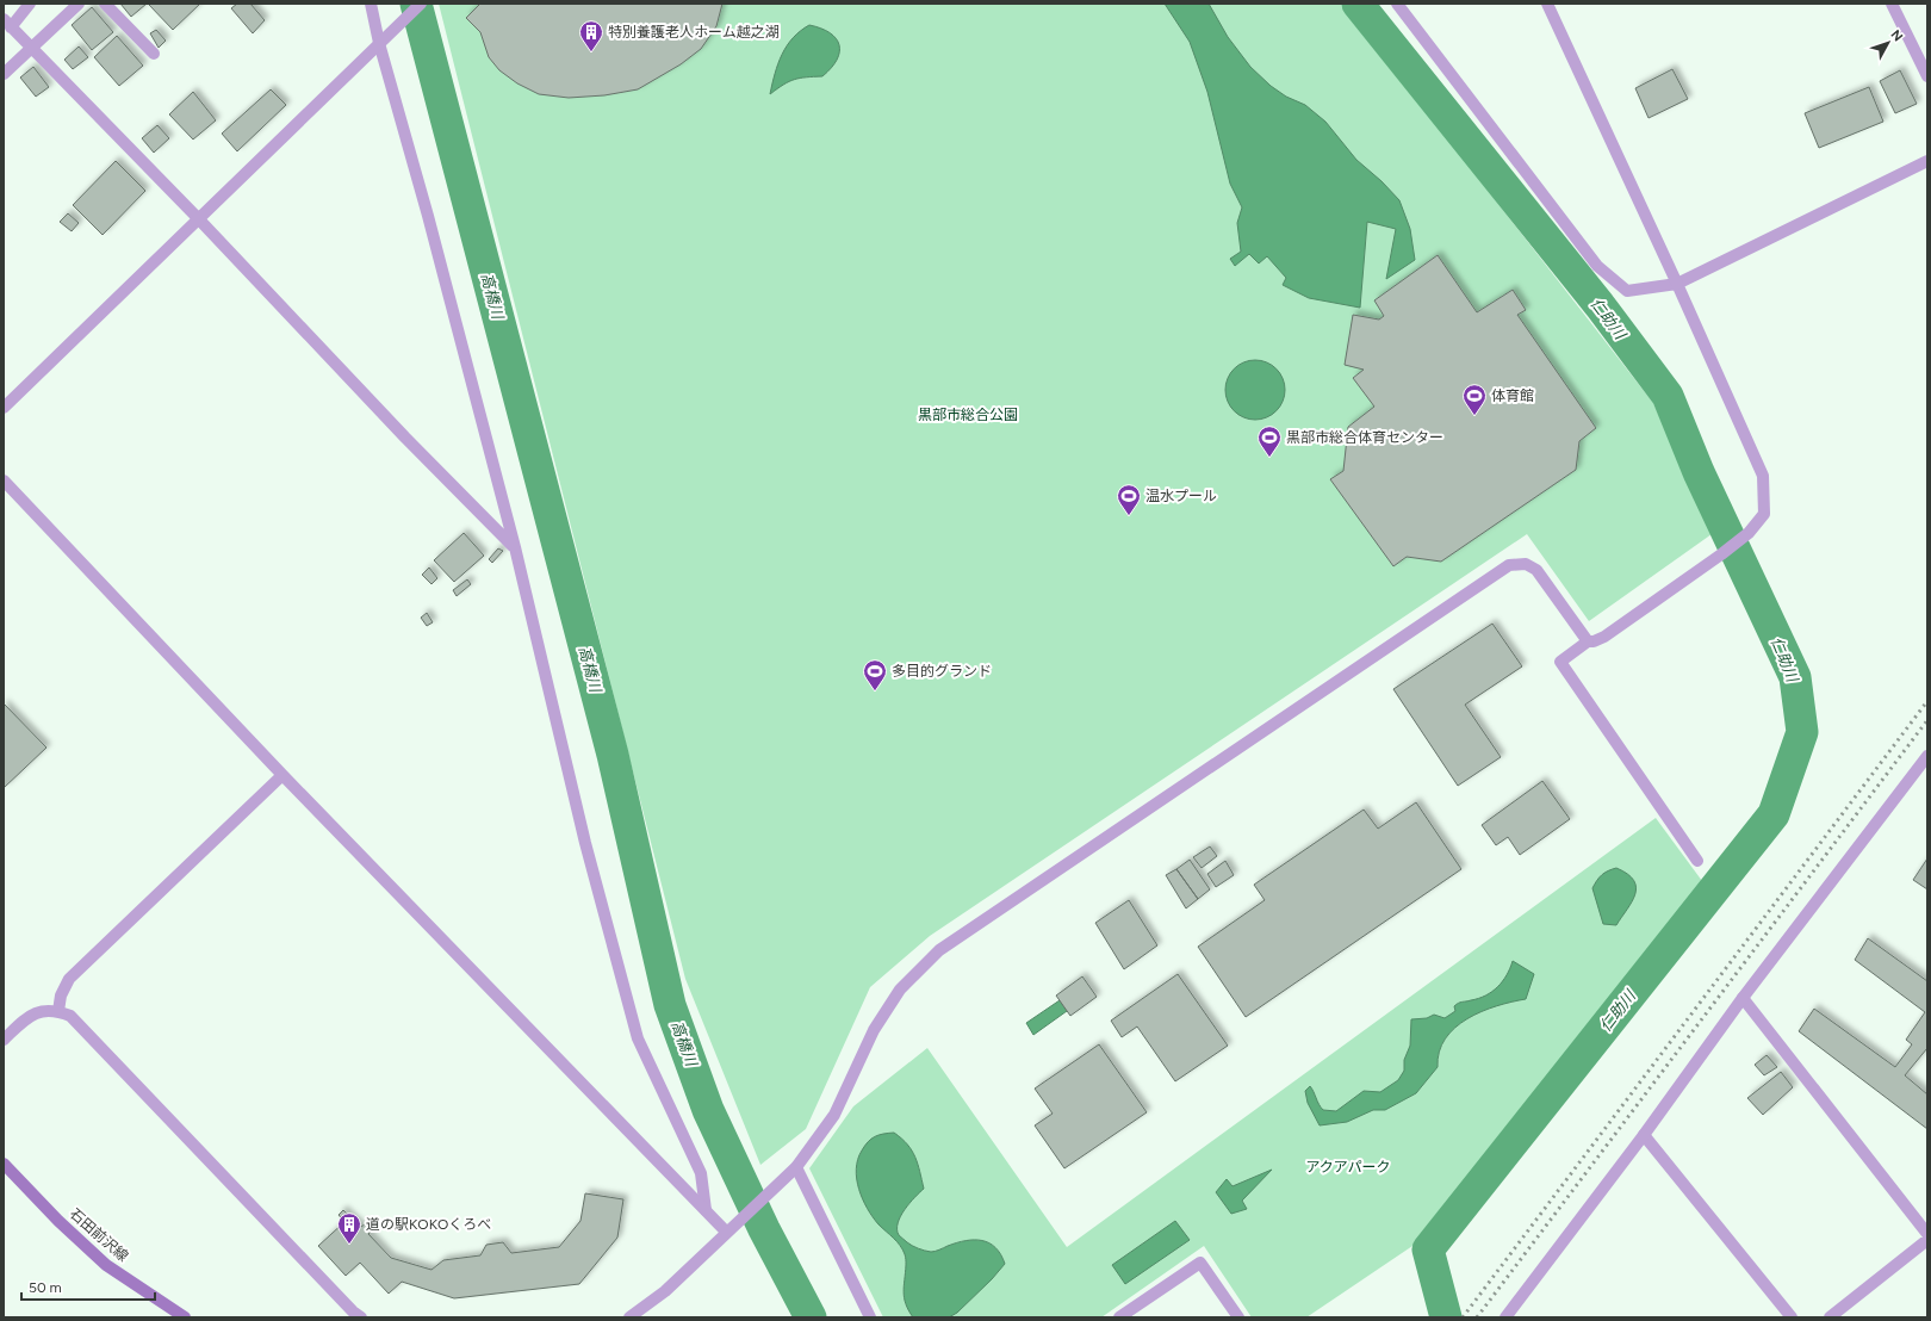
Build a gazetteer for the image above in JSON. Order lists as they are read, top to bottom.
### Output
{
  "streets": {
    "main road": ["石田前沢線"]
  },
  "water": ["高橋川", "仁助川"],
  "parks": ["黒部市総合公園", "アクアパーク"],
  "places": {
    "building": ["特別養護老人ホーム越之湖", "道の駅KOKOくろべ"],
    "sports": [
      "体育館",
      "黒部市総合体育センター",
      "温水プール",
      "多目的グランド"
    ]
  },
  "scale_bar": "50 m",
  "north": "top right"
}
